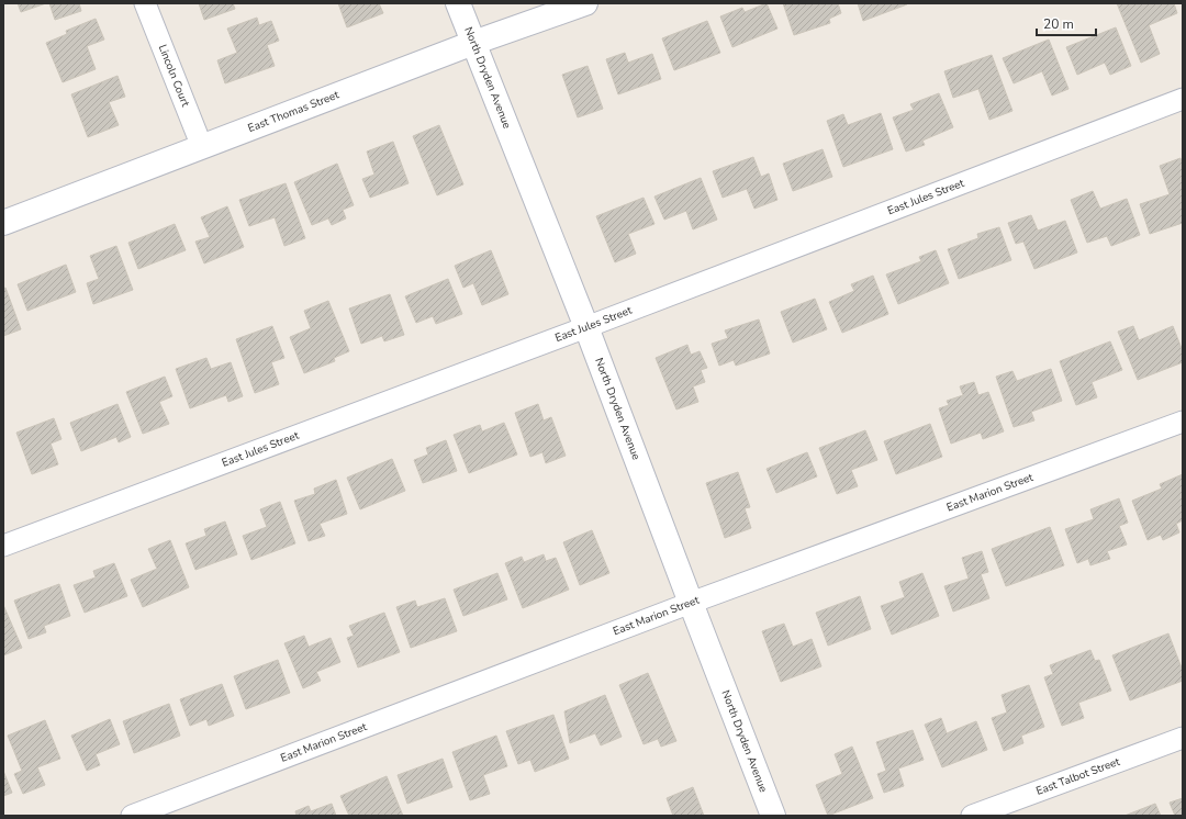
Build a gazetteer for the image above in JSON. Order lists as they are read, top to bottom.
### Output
{
  "streets": {
    "street": [
      "Lincoln Court",
      "North Dryden Avenue",
      "East Thomas Street",
      "East Jules Street",
      "East Marion Street",
      "East Talbot Street"
    ]
  },
  "crossings": [
    ["Lincoln Court", "East Thomas Street"],
    ["North Dryden Avenue", "East Thomas Street"],
    ["North Dryden Avenue", "East Jules Street"],
    ["North Dryden Avenue", "East Marion Street"]
  ],
  "scale_bar": "20 m"
}
